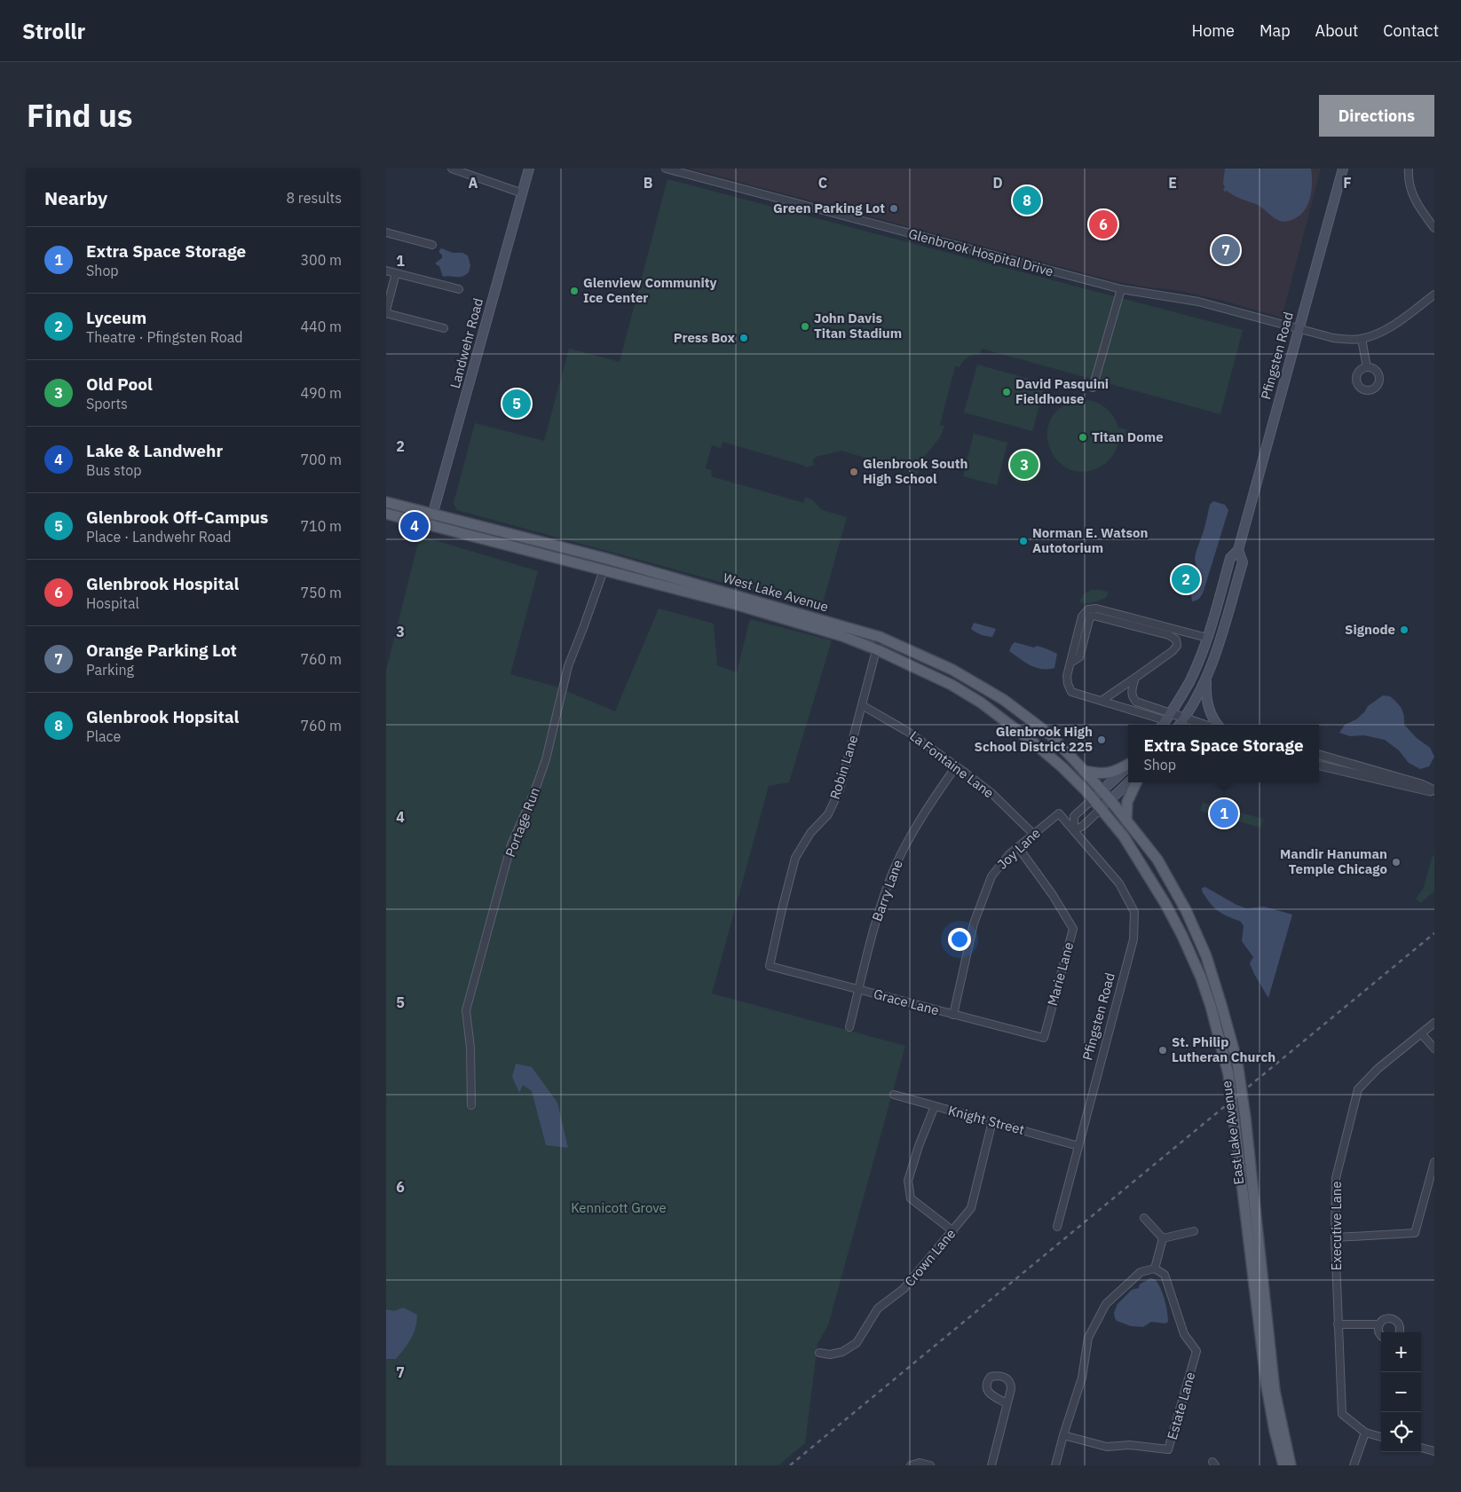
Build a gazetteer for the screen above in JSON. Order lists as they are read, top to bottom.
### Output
{
  "streets": {
    "main road": [
      "Landwehr Road",
      "Pfingsten Road",
      "West Lake Avenue",
      "East Lake Avenue"
    ],
    "street": [
      "Glenbrook Hospital Drive",
      "La Fontaine Lane",
      "Robin Lane",
      "Portage Run",
      "Joy Lane",
      "Barry Lane",
      "Marie Lane",
      "Grace Lane",
      "Knight Street",
      "Executive Lane",
      "Crown Lane",
      "Estate Lane"
    ]
  },
  "crossings": [
    ["Glenbrook Hospital Drive", "Pfingsten Road"],
    ["Landwehr Road", "West Lake Avenue"],
    ["Pfingsten Road", "Joy Lane"],
    ["Pfingsten Road", "Knight Street"],
    ["West Lake Avenue", "Robin Lane"],
    ["West Lake Avenue", "Portage Run"],
    ["West Lake Avenue", "East Lake Avenue"],
    ["La Fontaine Lane", "Robin Lane"],
    ["La Fontaine Lane", "Joy Lane"],
    ["La Fontaine Lane", "Barry Lane"],
    ["Robin Lane", "Grace Lane"],
    ["Joy Lane", "Marie Lane"],
    ["Joy Lane", "Grace Lane"],
    ["Barry Lane", "Grace Lane"],
    ["Marie Lane", "Grace Lane"],
    ["Knight Street", "Crown Lane"]
  ],
  "parks": ["Kennicott Grove"],
  "places": [
    "Green Parking Lot",
    "Glenview Community Ice Center",
    "John Davis Titan Stadium",
    "Press Box",
    "David Pasquini Fieldhouse",
    "Titan Dome",
    "Glenbrook South High School",
    "Norman E. Watson Autotorium",
    "Signode",
    "Glenbrook High School District 225",
    "Mandir Hanuman Temple Chicago",
    "St. Philip Lutheran Church"
  ],
  "page": {
    "header": "Strollr",
    "nav": [
      "Home",
      "Map",
      "About",
      "Contact"
    ],
    "title": "Find us",
    "buttons": "Directions",
    "heading": ["Nearby", "8 results"],
    "pins": [
      "8",
      "6",
      "7",
      "5",
      "3",
      "4",
      "2",
      "1"
    ],
    "list": [
      {
        "mark": "1",
        "name": "Extra Space Storage",
        "note": "Shop",
        "value": "300 m"
      },
      {
        "mark": "2",
        "name": "Lyceum",
        "note": "Theatre · Pfingsten Road",
        "value": "440 m"
      },
      {
        "mark": "3",
        "name": "Old Pool",
        "note": "Sports",
        "value": "490 m"
      },
      {
        "mark": "4",
        "name": "Lake & Landwehr",
        "note": "Bus stop",
        "value": "700 m"
      },
      {
        "mark": "5",
        "name": "Glenbrook Off-Campus",
        "note": "Place · Landwehr Road",
        "value": "710 m"
      },
      {
        "mark": "6",
        "name": "Glenbrook Hospital",
        "note": "Hospital",
        "value": "750 m"
      },
      {
        "mark": "7",
        "name": "Orange Parking Lot",
        "note": "Parking",
        "value": "760 m"
      },
      {
        "mark": "8",
        "name": "Glenbrook Hopsital",
        "note": "Place",
        "value": "760 m"
      }
    ],
    "popup": ["Extra Space Storage", "Shop"],
    "map_buttons": ["+", "−"]
  },
  "grid": {
    "columns": [
      "A",
      "B",
      "C",
      "D",
      "E",
      "F"
    ],
    "rows": [
      "1",
      "2",
      "3",
      "4",
      "5",
      "6",
      "7"
    ]
  }
}
